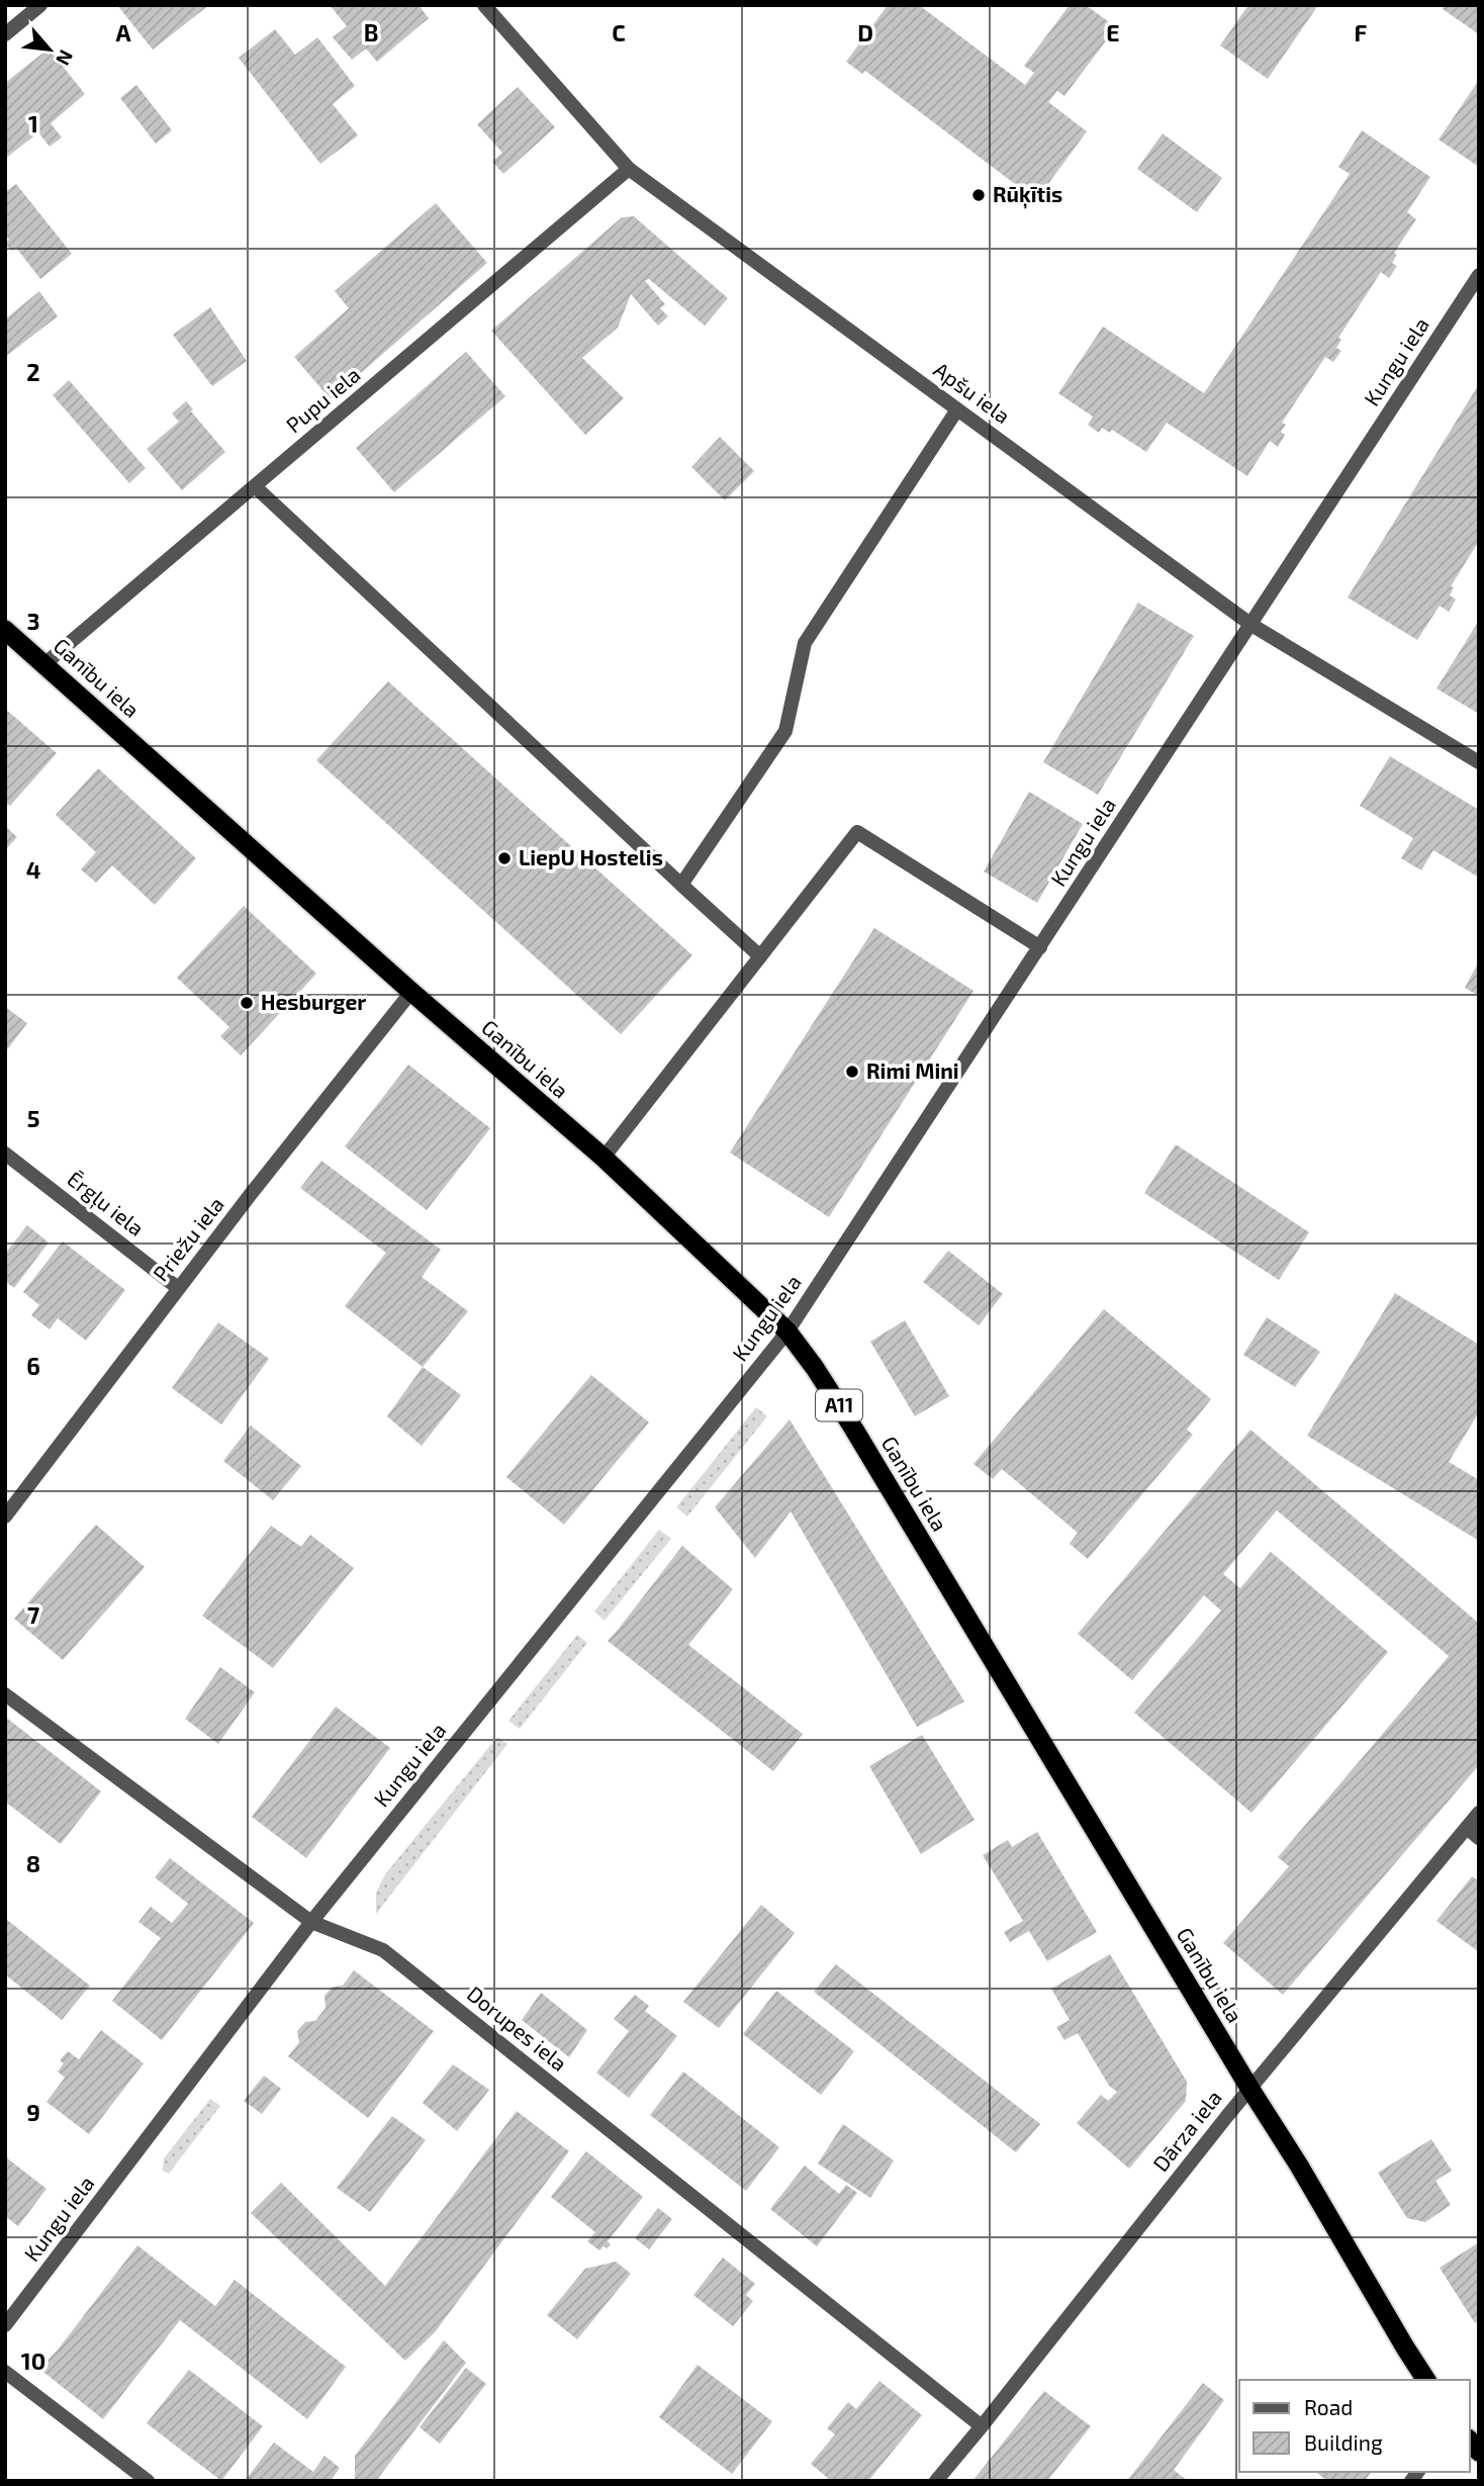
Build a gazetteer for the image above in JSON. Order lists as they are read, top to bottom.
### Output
{
  "streets": {
    "highway": ["Ganību iela", "A11"],
    "street": [
      "Kungu iela",
      "Apšu iela",
      "Pupu iela",
      "Ērgļu iela",
      "Priežu iela",
      "Dorupes iela",
      "Dārza iela"
    ]
  },
  "crossings": [
    ["Kungu iela", "Apšu iela"],
    ["Kungu iela", "Ganību iela"],
    ["Kungu iela", "Dorupes iela"],
    ["Apšu iela", "Pupu iela"],
    ["Pupu iela", "Ganību iela"],
    ["Ganību iela", "Priežu iela"],
    ["Ganību iela", "Dārza iela"],
    ["Ērgļu iela", "Priežu iela"],
    ["Dorupes iela", "Dārza iela"]
  ],
  "places": [
    "Rūķītis",
    "LiepU Hostelis",
    "Hesburger",
    "Rimi Mini"
  ],
  "legend": ["Road", "Building"],
  "north": "bottom right",
  "grid": {
    "columns": [
      "A",
      "B",
      "C",
      "D",
      "E",
      "F"
    ],
    "rows": [
      "1",
      "2",
      "3",
      "4",
      "5",
      "6",
      "7",
      "8",
      "9",
      "10"
    ]
  }
}
